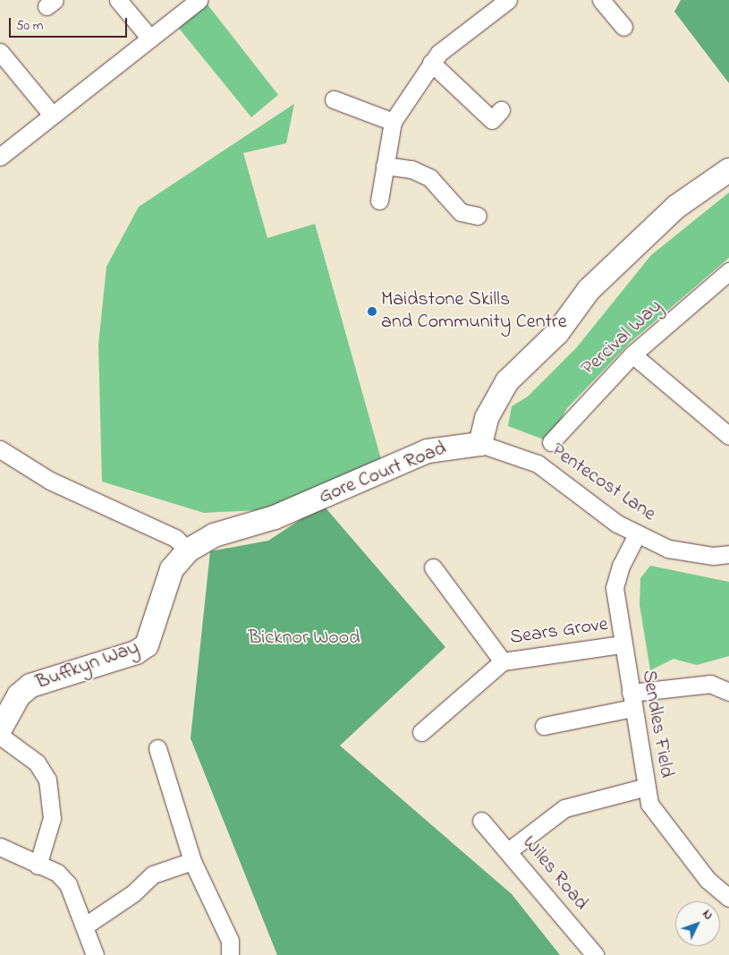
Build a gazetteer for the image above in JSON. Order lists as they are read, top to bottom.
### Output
{
  "streets": {
    "street": [
      "Percival Way",
      "Gore Court Road",
      "Pentecost Lane",
      "Sears Grove",
      "Buffkyn Way",
      "Sendles Field",
      "Wiles Road"
    ]
  },
  "crossings": [
    ["Gore Court Road", "Pentecost Lane"],
    ["Gore Court Road", "Buffkyn Way"],
    ["Pentecost Lane", "Sendles Field"],
    ["Sears Grove", "Sendles Field"]
  ],
  "parks": ["Bicknor Wood"],
  "places": ["Maidstone Skills and Community Centre"],
  "scale_bar": "50 m",
  "north": "top right"
}
